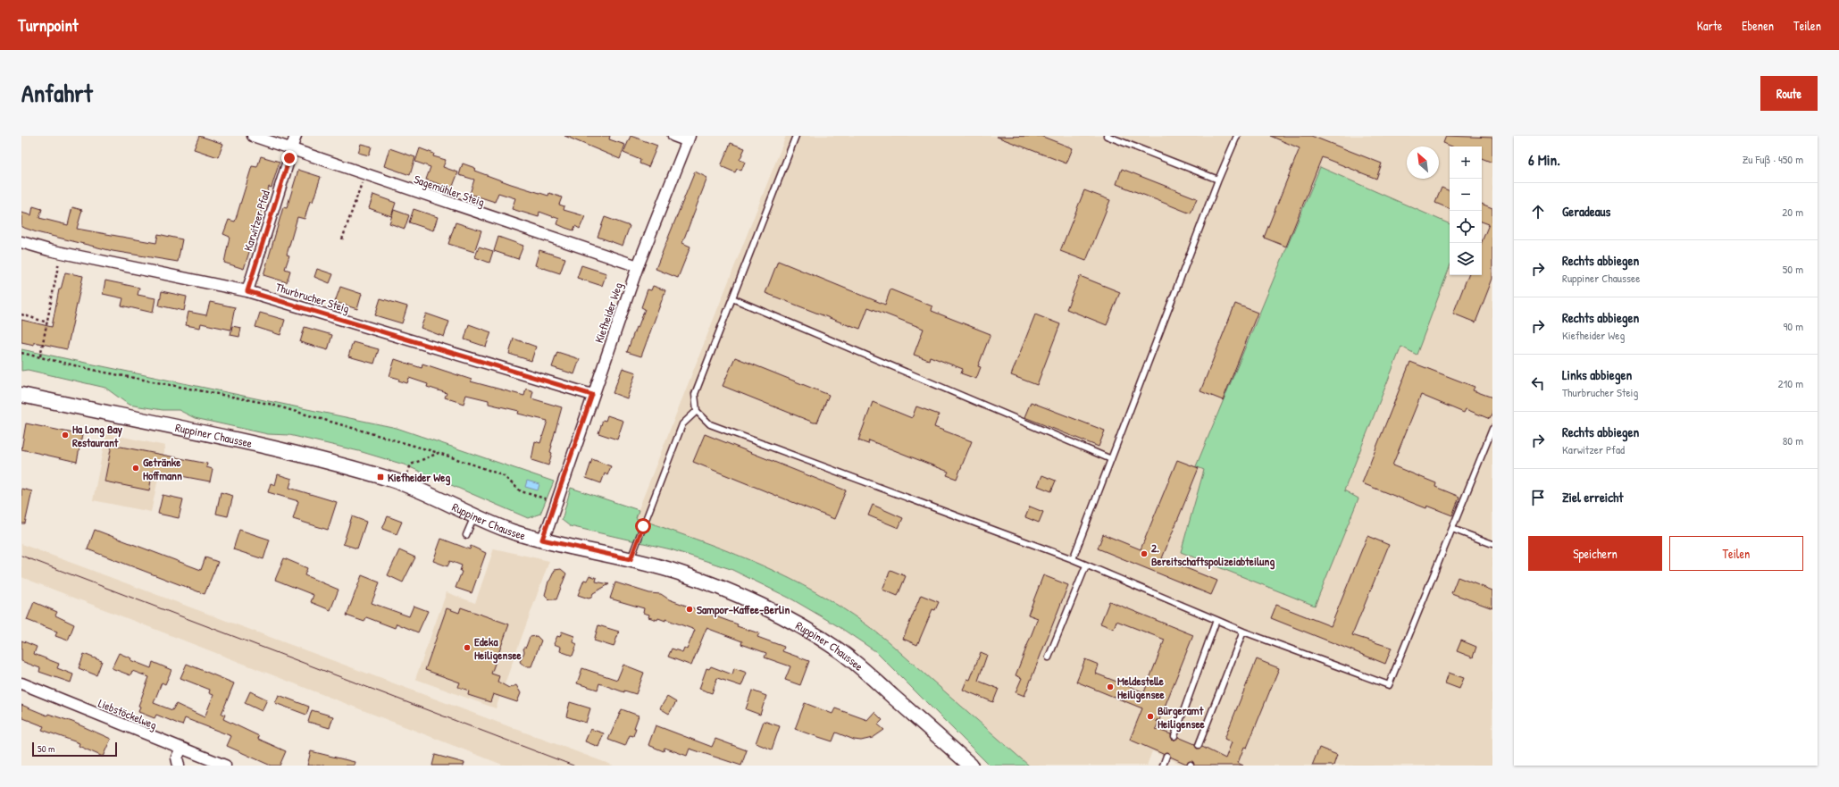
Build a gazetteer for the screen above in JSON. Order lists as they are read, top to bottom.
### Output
{
  "streets": {
    "main road": ["Ruppiner Chaussee"],
    "street": [
      "Sagemühler Steig",
      "Karwitzer Pfad",
      "Thurbrucher Steig",
      "Kiefheider Weg",
      "Liebstöckelweg"
    ]
  },
  "crossings": [
    ["Sagemühler Steig", "Karwitzer Pfad"],
    ["Sagemühler Steig", "Kiefheider Weg"],
    ["Karwitzer Pfad", "Thurbrucher Steig"],
    ["Thurbrucher Steig", "Kiefheider Weg"],
    ["Kiefheider Weg", "Ruppiner Chaussee"]
  ],
  "places": {
    "other": [
      "Ha Long Bay Restaurant",
      "Getränke Hoffmann",
      "2. Bereitschaftspolizeiabteilung",
      "Sampor-Kaffee-Berlin",
      "Edeka Heiligensee",
      "Meldestelle Heiligensee",
      "Bürgeramt Heiligensee"
    ],
    "transit": ["Kiefheider Weg"]
  },
  "scale_bar": "50 m",
  "north": "top left",
  "page": {
    "header": "Turnpoint",
    "nav": ["Karte", "Ebenen", "Teilen"],
    "title": "Anfahrt",
    "buttons": [
      "Route",
      ["Speichern", "Teilen"]
    ],
    "heading": ["6 Min.", "Zu Fuß · 450 m"],
    "map_buttons": ["+", "−"],
    "list": [
      ["Geradeaus", "20 m"],
      ["Rechts abbiegen", "Ruppiner Chaussee", "50 m"],
      ["Rechts abbiegen", "Kiefheider Weg", "90 m"],
      ["Links abbiegen", "Thurbrucher Steig", "210 m"],
      ["Rechts abbiegen", "Karwitzer Pfad", "80 m"],
      "Ziel erreicht"
    ],
    "scale": "50 m"
  }
}
